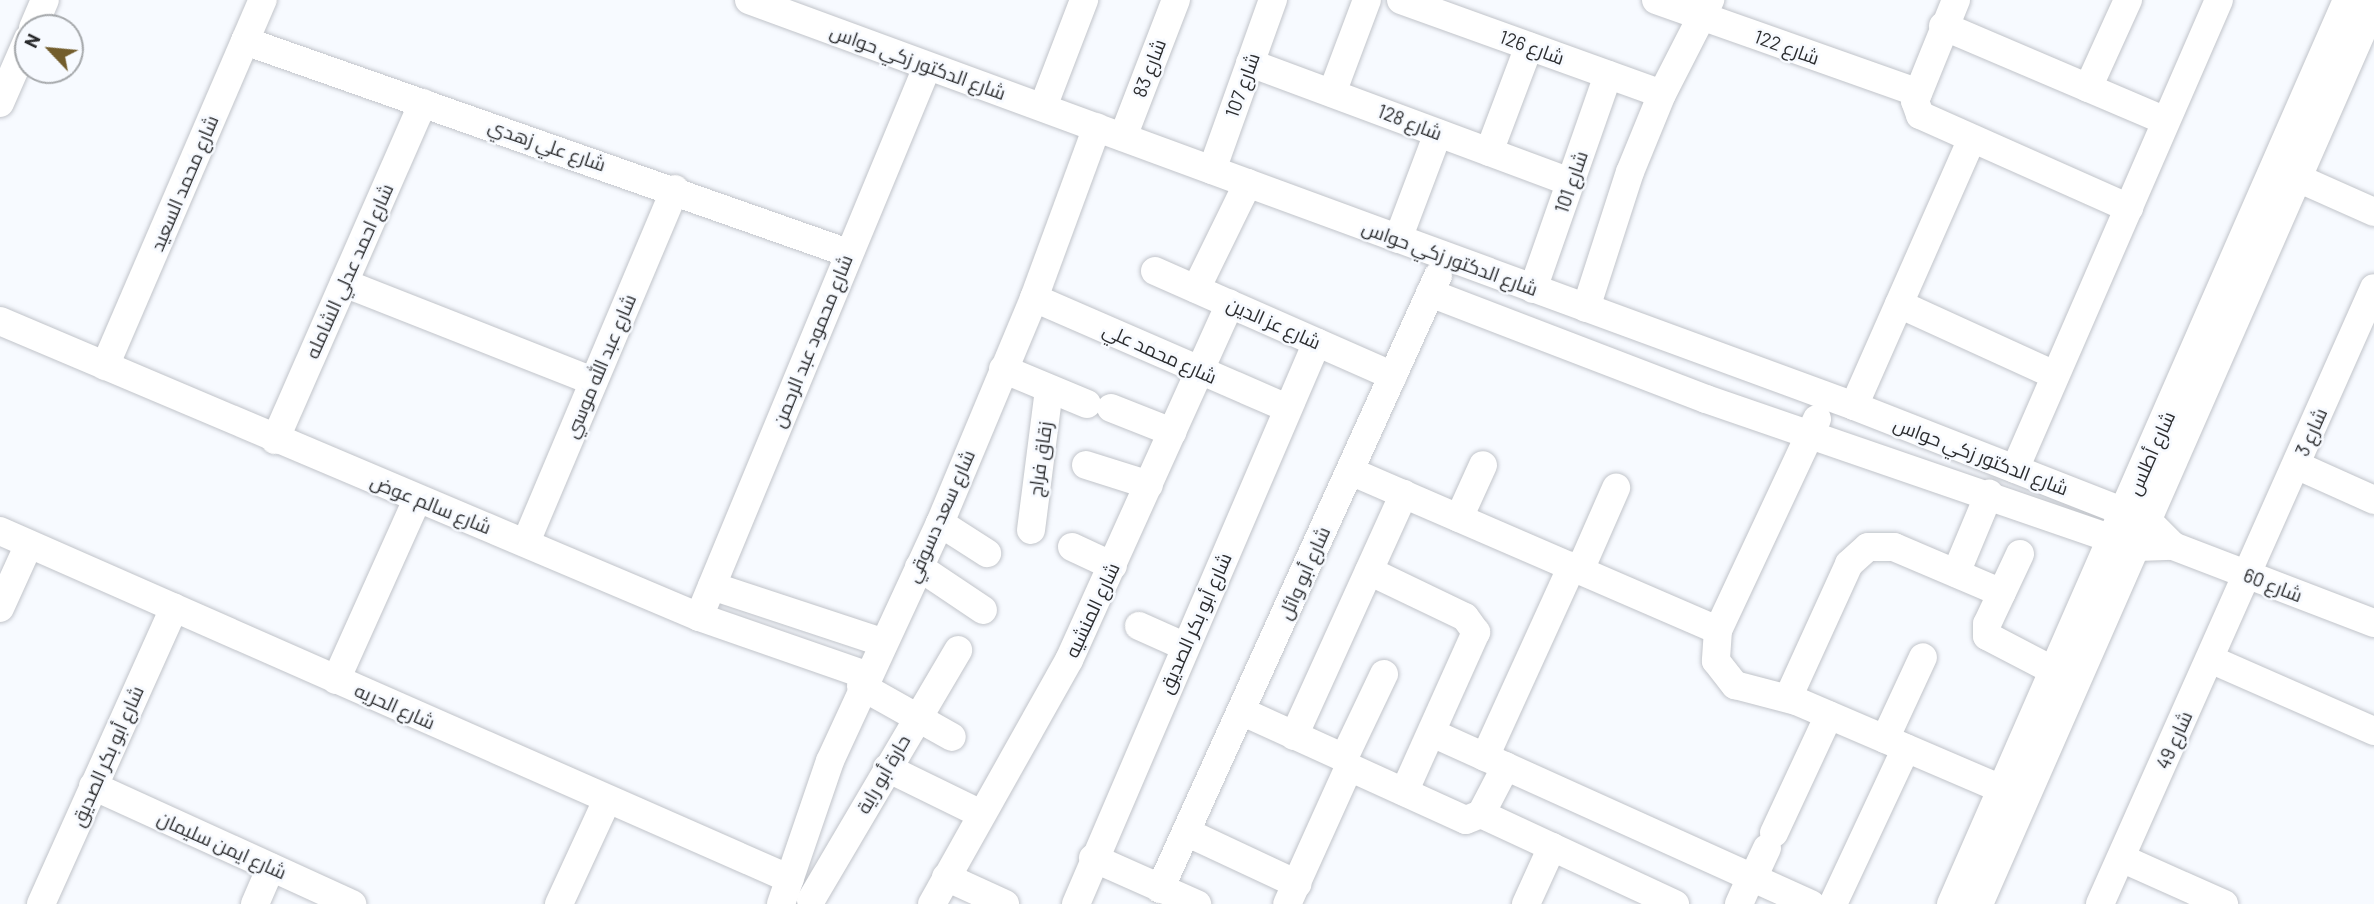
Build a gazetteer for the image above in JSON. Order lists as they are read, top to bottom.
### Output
{
  "streets": {
    "street": [
      "شارع 126",
      "شارع 122",
      "شارع الدكتور زكي حواس",
      "شارع 83",
      "شارع 107",
      "شارع 128",
      "شارع علي زهدي",
      "شارع 101",
      "شارع محمد السعيد",
      "شارع احمد عدلي الشامله",
      "شارع عز الدين",
      "شارع محمود عبد الرحمن",
      "شارع محمد علي",
      "شارع عبد الله موسي",
      "شارع 3",
      "شارع أطلس",
      "زقاق فراج",
      "شارع سالم عوض",
      "شارع سعد دسوقي",
      "شارع أبو وائل",
      "شارع 60",
      "شارع المنشيه",
      "شارع أبو بكر الصديق",
      "شارع الحريه",
      "شارع 49",
      "حارة أبو راية",
      "شارع ايمن سليمان"
    ]
  },
  "crossings": [
    ["شارع 126", "شارع 101"],
    ["شارع الدكتور زكي حواس", "شارع 83"],
    ["شارع الدكتور زكي حواس", "شارع 107"],
    ["شارع الدكتور زكي حواس", "شارع 101"],
    ["شارع الدكتور زكي حواس", "شارع محمود عبد الرحمن"],
    ["شارع الدكتور زكي حواس", "شارع أطلس"],
    ["شارع الدكتور زكي حواس", "شارع سعد دسوقي"],
    ["شارع الدكتور زكي حواس", "شارع أبو وائل"],
    ["شارع الدكتور زكي حواس", "شارع 60"],
    ["شارع 83", "شارع سعد دسوقي"],
    ["شارع 107", "شارع 128"],
    ["شارع 128", "شارع 101"],
    ["شارع علي زهدي", "شارع محمد السعيد"],
    ["شارع علي زهدي", "شارع احمد عدلي الشامله"],
    ["شارع علي زهدي", "شارع محمود عبد الرحمن"],
    ["شارع علي زهدي", "شارع عبد الله موسي"],
    ["شارع محمد السعيد", "شارع سالم عوض"],
    ["شارع احمد عدلي الشامله", "شارع سالم عوض"],
    ["شارع عز الدين", "شارع أبو وائل"],
    ["شارع عز الدين", "شارع المنشيه"],
    ["شارع عز الدين", "شارع أبو بكر الصديق"],
    ["شارع محمود عبد الرحمن", "شارع سالم عوض"],
    ["شارع محمد علي", "شارع سعد دسوقي"],
    ["شارع محمد علي", "شارع المنشيه"],
    ["شارع محمد علي", "شارع أبو بكر الصديق"],
    ["شارع عبد الله موسي", "شارع سالم عوض"],
    ["شارع 3", "شارع 60"],
    ["شارع 3", "شارع 49"],
    ["شارع أطلس", "شارع 60"],
    ["شارع سالم عوض", "شارع سعد دسوقي"],
    ["شارع سالم عوض", "حارة أبو راية"],
    ["شارع سعد دسوقي", "شارع الحريه"],
    ["شارع سعد دسوقي", "حارة أبو راية"],
    ["شارع 60", "شارع 49"],
    ["شارع أبو بكر الصديق", "شارع الحريه"],
    ["شارع أبو بكر الصديق", "شارع ايمن سليمان"],
    ["شارع الحريه", "حارة أبو راية"]
  ],
  "north": "top left"
}
